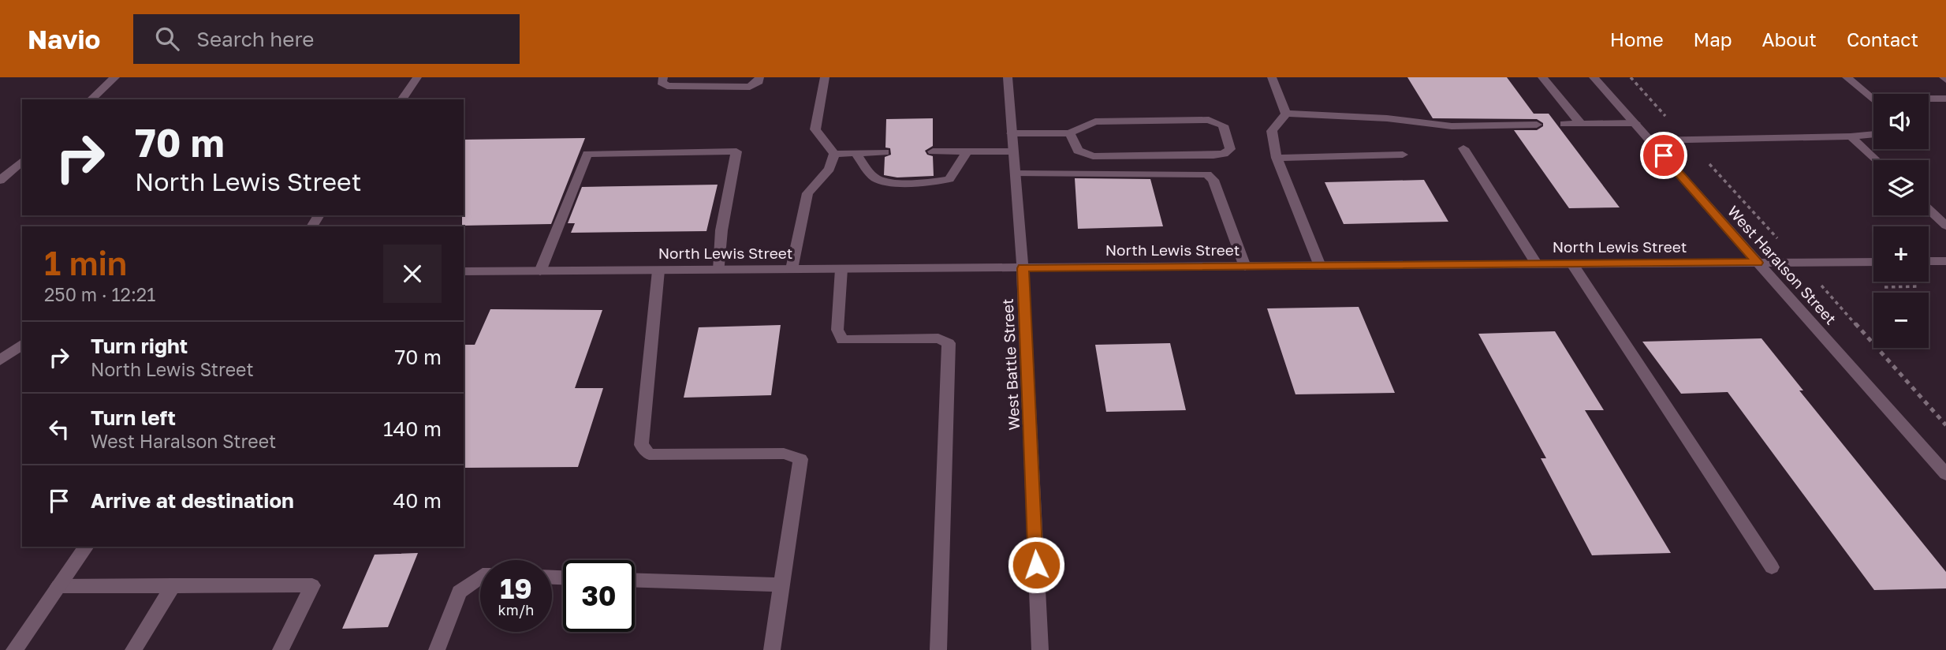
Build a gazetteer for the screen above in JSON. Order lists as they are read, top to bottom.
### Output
{
  "streets": {
    "street": ["North Lewis Street", "West Haralson Street", "West Battle Street"]
  },
  "crossings": [
    ["North Lewis Street", "West Haralson Street"],
    ["North Lewis Street", "West Battle Street"]
  ],
  "page": {
    "header": "Navio",
    "search": "Search here",
    "nav": [
      "Home",
      "Map",
      "About",
      "Contact"
    ],
    "map_buttons": ["+", "−"],
    "turn": ["70 m", "North Lewis Street"],
    "heading": ["1 min", "250 m · 12:21"],
    "list": [
      {
        "name": "Turn right",
        "note": "North Lewis Street",
        "value": "70 m"
      },
      {
        "name": "Turn left",
        "note": "West Haralson Street",
        "value": "140 m"
      },
      {
        "name": "Arrive at destination",
        "value": "40 m"
      }
    ],
    "speed": "19 km/h",
    "limit": "30"
  }
}
